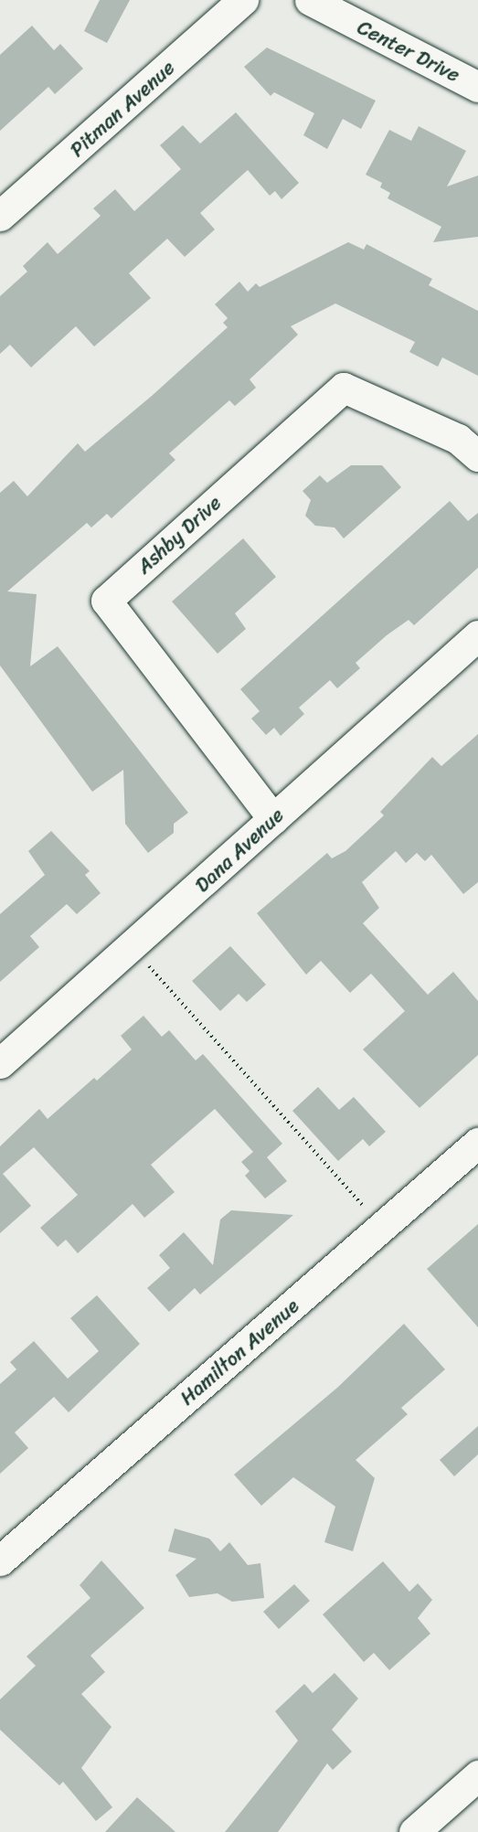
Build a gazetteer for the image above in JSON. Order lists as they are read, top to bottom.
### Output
{
  "streets": {
    "street": [
      "Center Drive",
      "Pitman Avenue",
      "Ashby Drive",
      "Dana Avenue",
      "Hamilton Avenue"
    ]
  },
  "crossings": [
    ["Ashby Drive", "Dana Avenue"]
  ]
}
